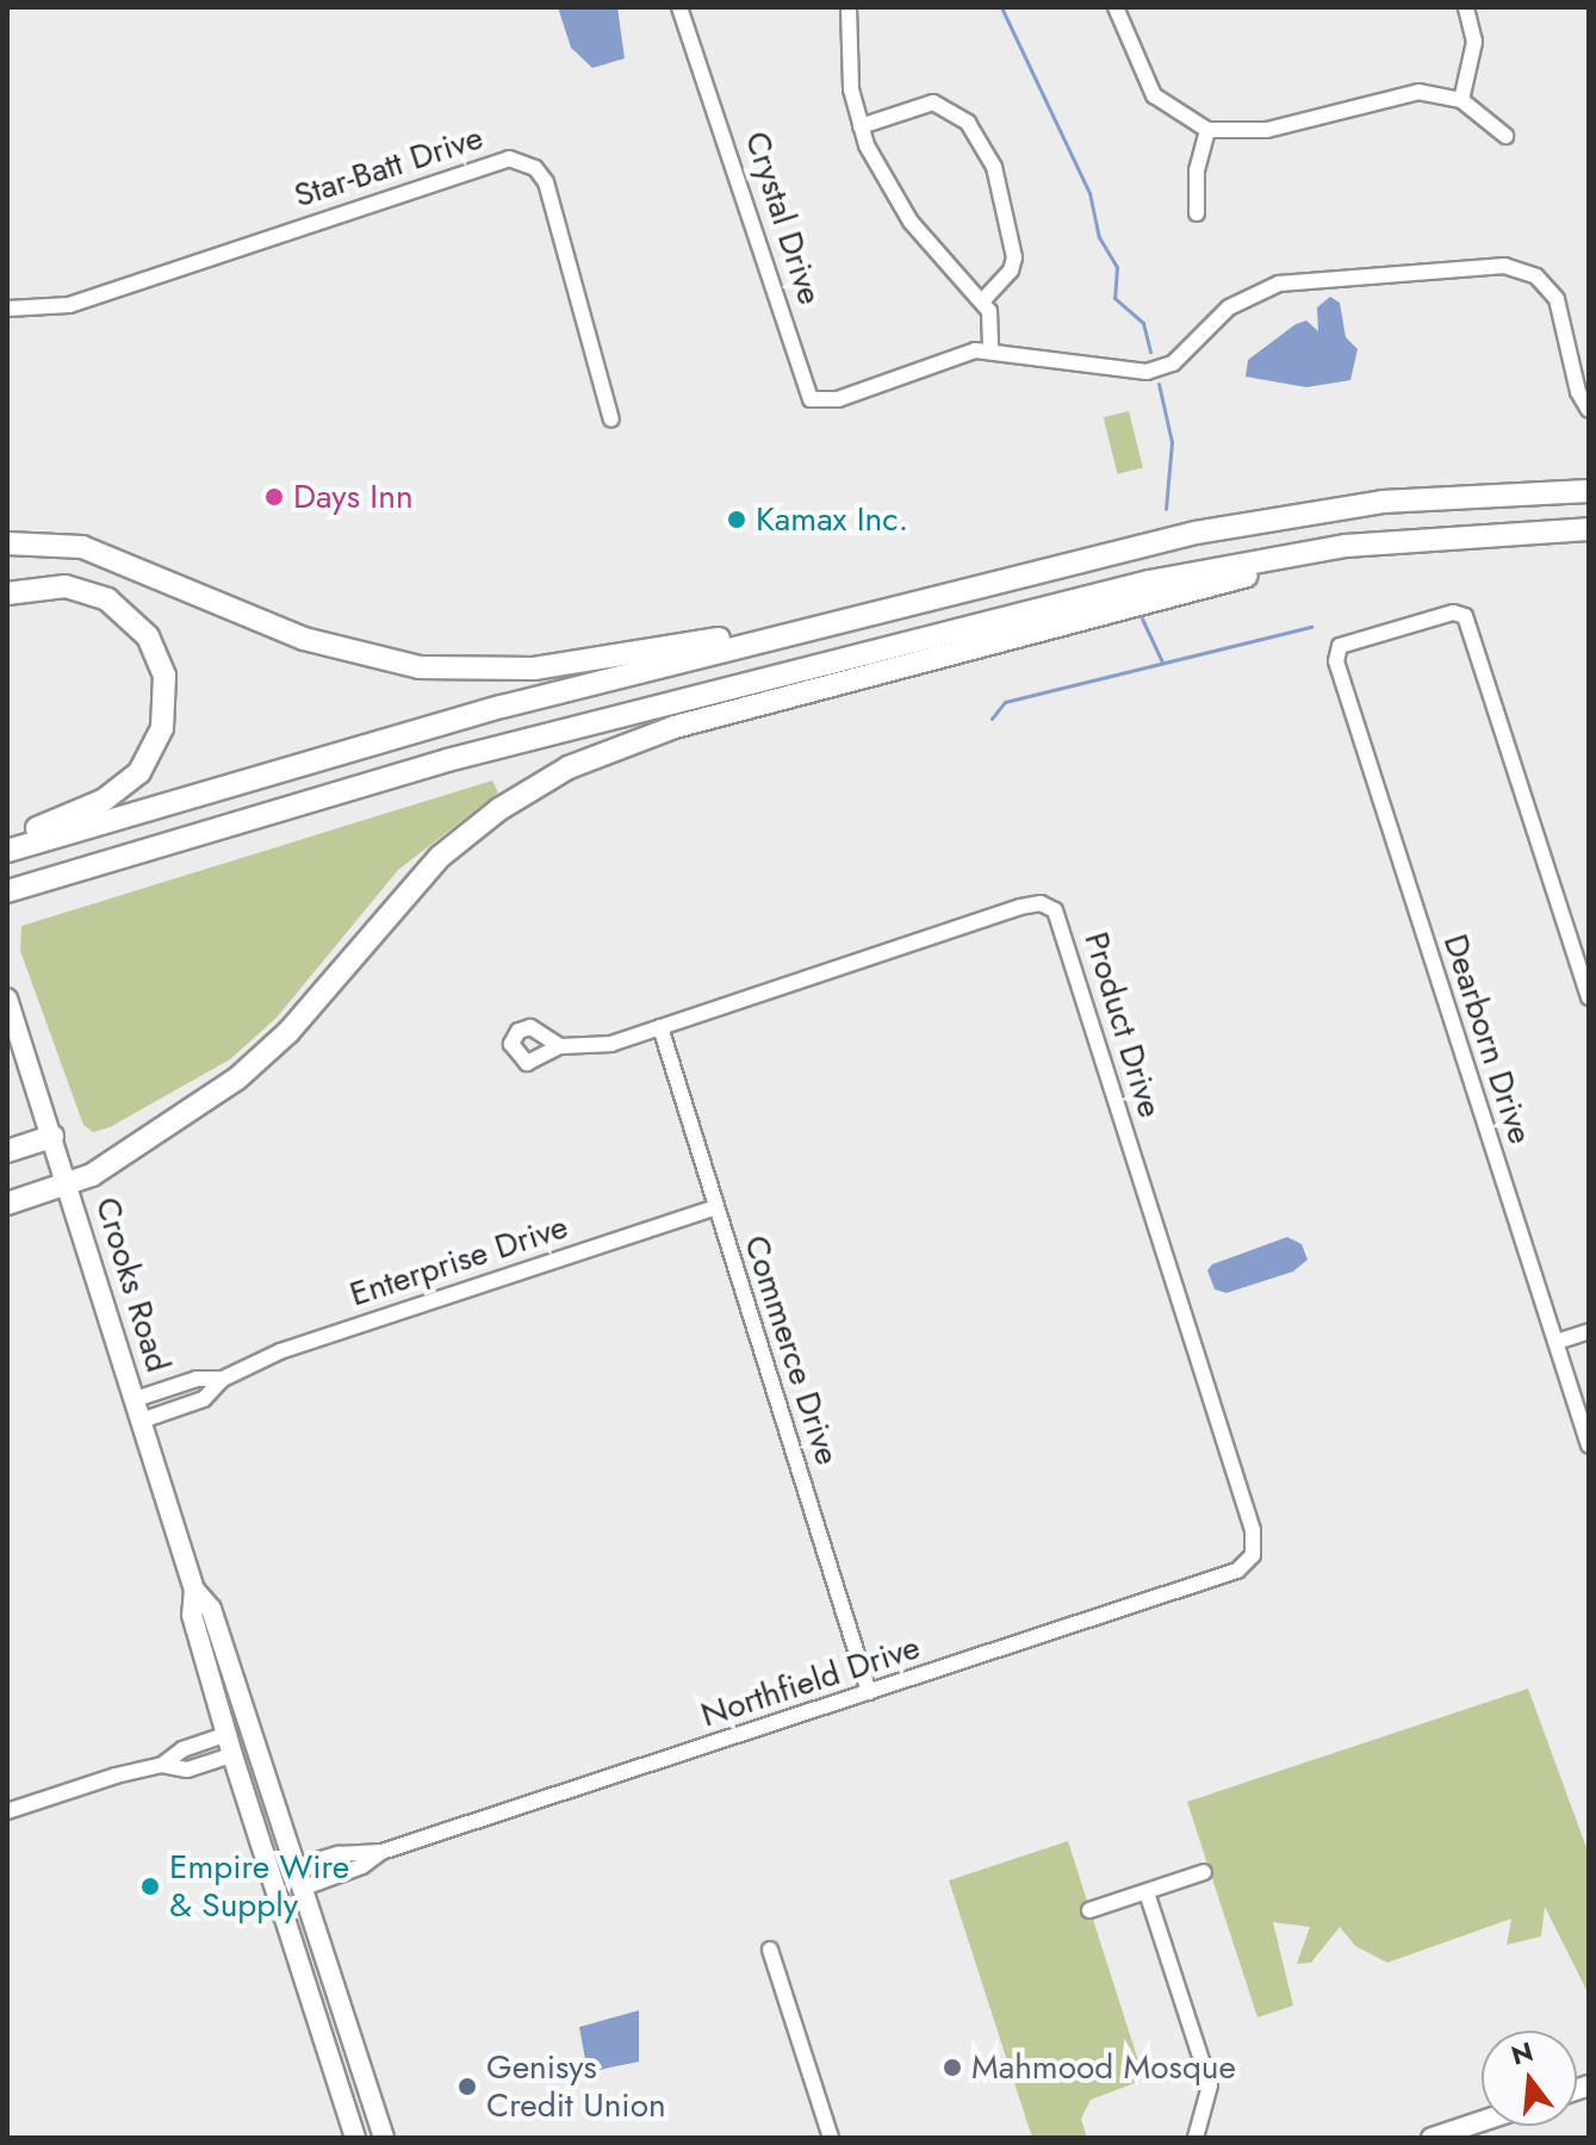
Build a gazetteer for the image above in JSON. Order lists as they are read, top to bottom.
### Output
{
  "streets": {
    "main road": ["Crooks Road"],
    "street": [
      "Star-Batt Drive",
      "Crystal Drive",
      "Product Drive",
      "Dearborn Drive",
      "Enterprise Drive",
      "Commerce Drive",
      "Northfield Drive"
    ]
  },
  "crossings": [
    ["Product Drive", "Commerce Drive"],
    ["Product Drive", "Northfield Drive"],
    ["Enterprise Drive", "Crooks Road"],
    ["Enterprise Drive", "Commerce Drive"],
    ["Crooks Road", "Northfield Drive"],
    ["Commerce Drive", "Northfield Drive"]
  ],
  "places": [
    "Days Inn",
    "Kamax Inc.",
    "Empire Wire & Supply",
    "Mahmood Mosque",
    "Genisys Credit Union"
  ],
  "north": "top"
}
